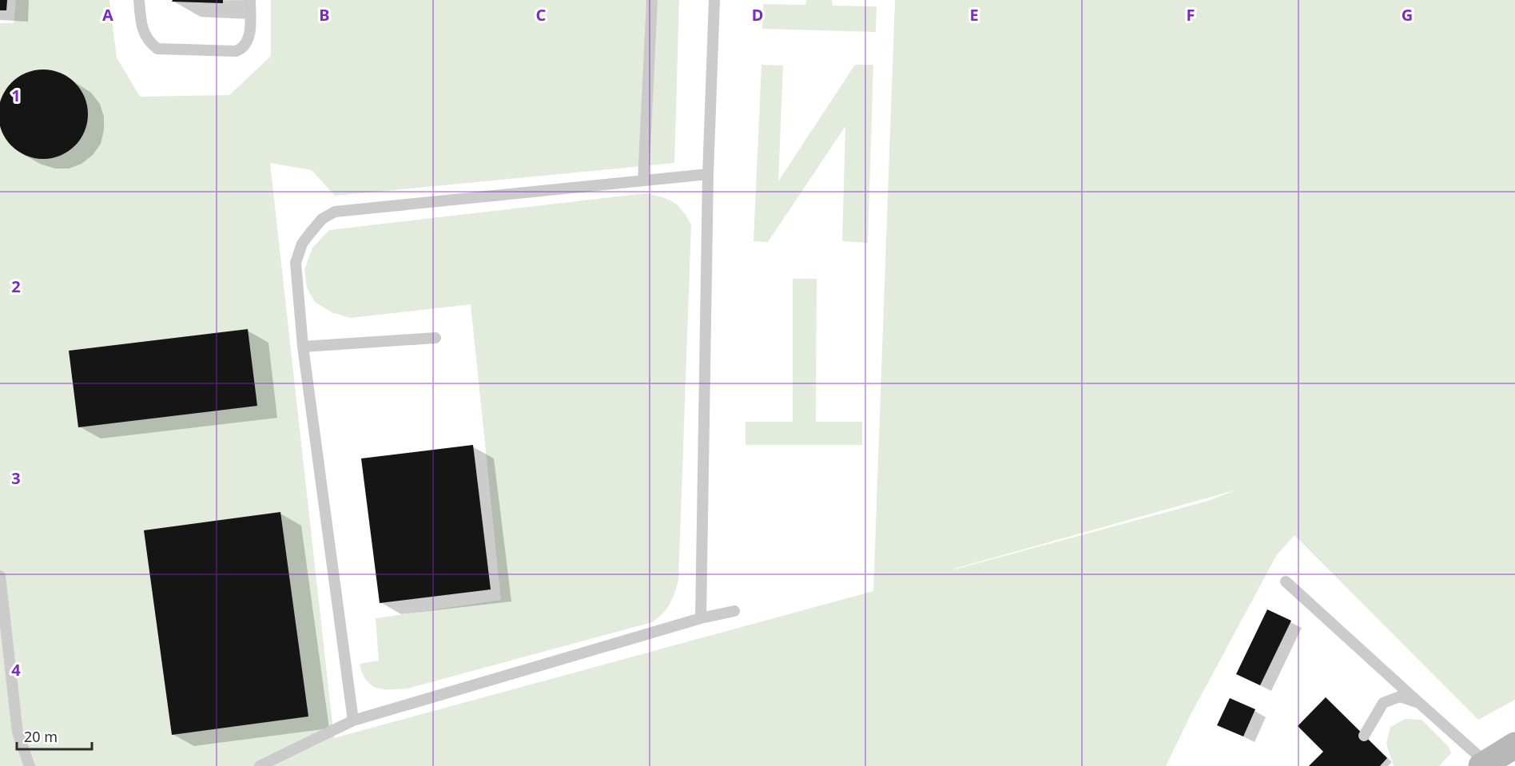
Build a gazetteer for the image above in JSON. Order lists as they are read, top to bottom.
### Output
{
  "scale_bar": "20 m",
  "grid": {
    "columns": [
      "A",
      "B",
      "C",
      "D",
      "E",
      "F",
      "G"
    ],
    "rows": [
      "1",
      "2",
      "3",
      "4"
    ]
  }
}
